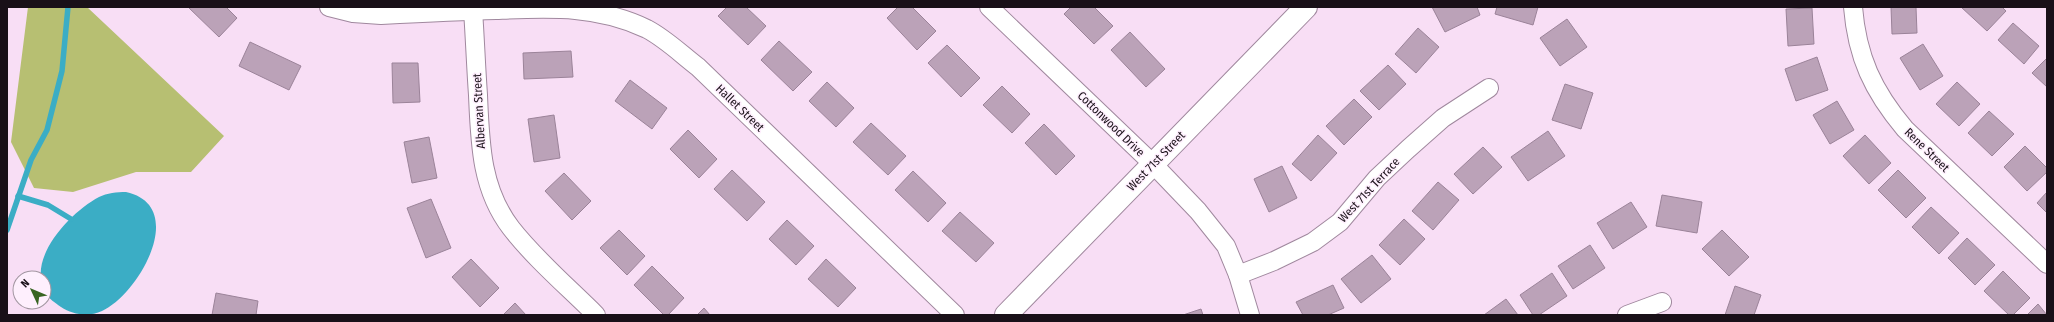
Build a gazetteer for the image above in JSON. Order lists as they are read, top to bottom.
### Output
{
  "streets": {
    "street": [
      "Hallet Street",
      "Albervan Street",
      "Cottonwood Drive",
      "Rene Street",
      "West 71st Street",
      "West 71st Terrace"
    ]
  },
  "crossings": [
    ["Hallet Street", "Albervan Street"],
    ["Cottonwood Drive", "West 71st Street"],
    ["Cottonwood Drive", "West 71st Terrace"]
  ],
  "north": "top left"
}
